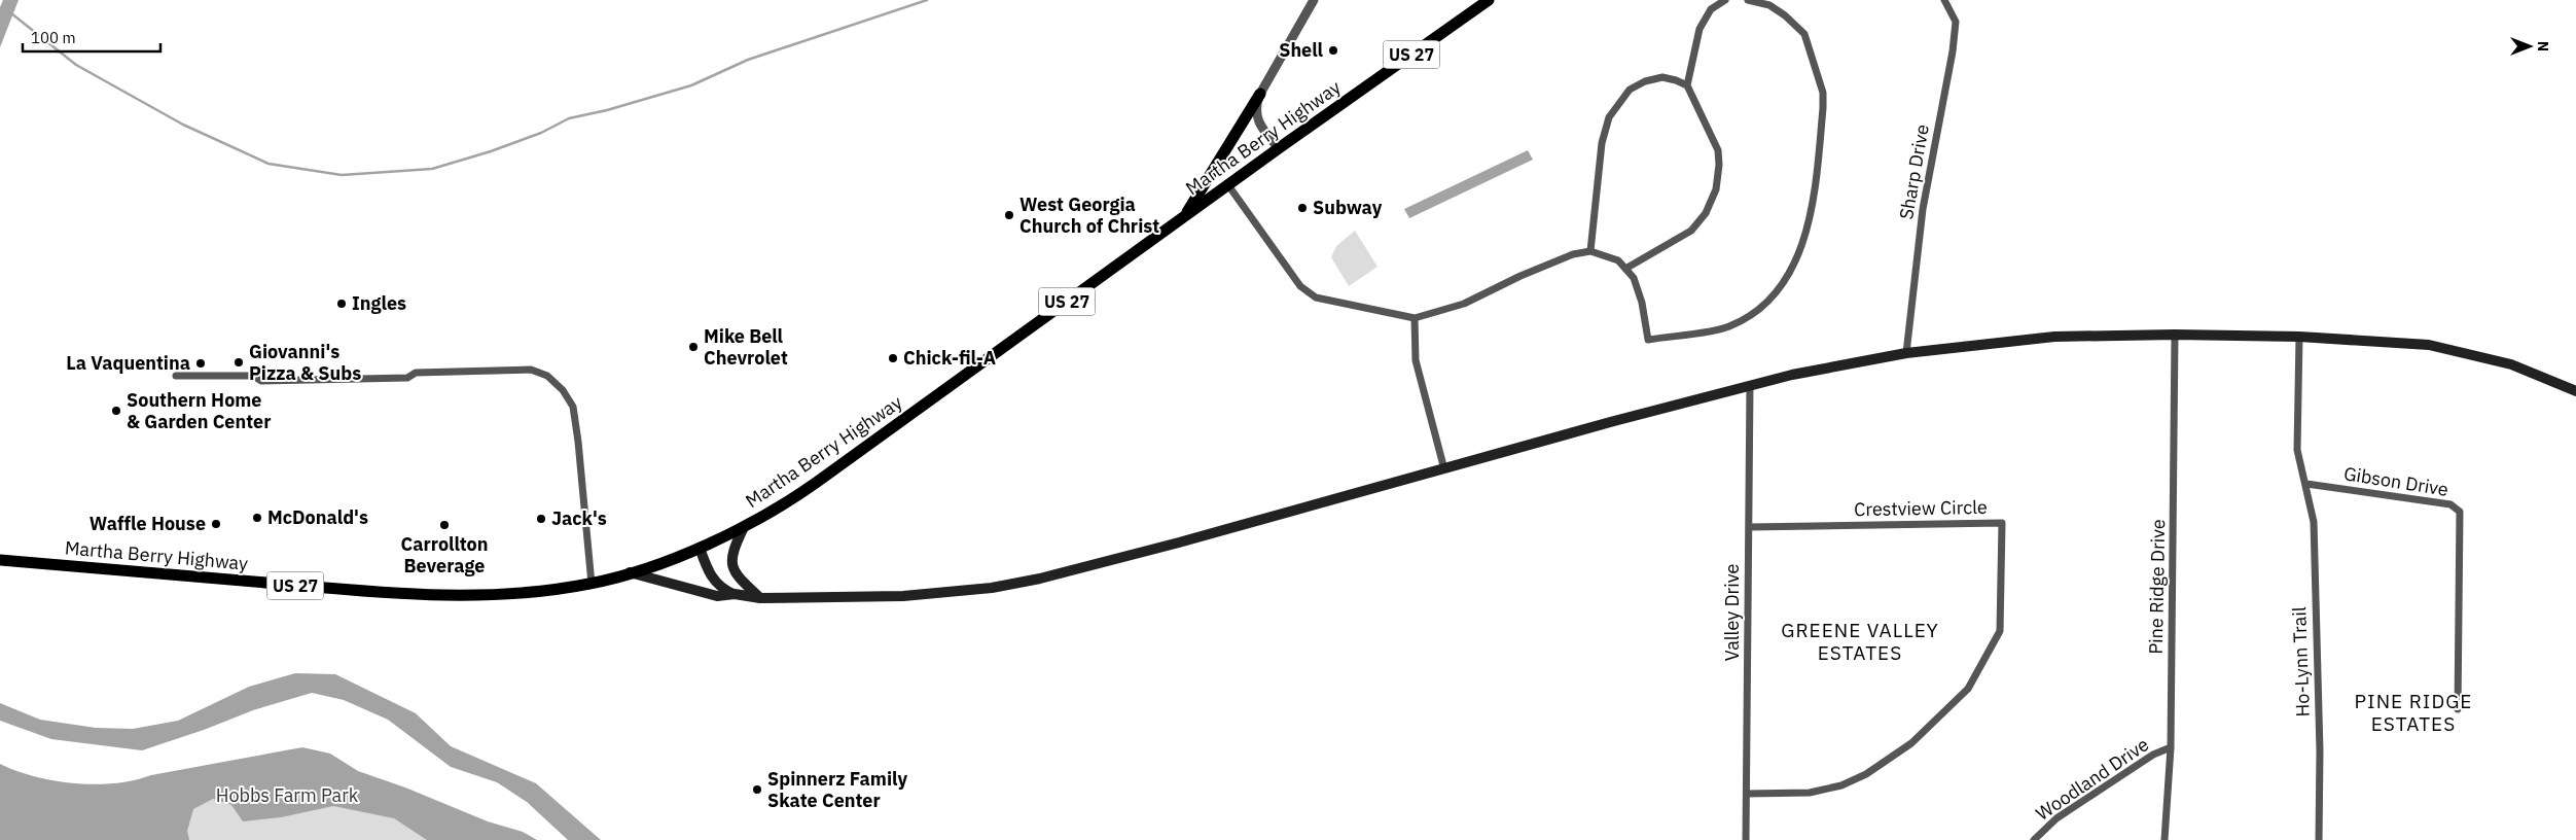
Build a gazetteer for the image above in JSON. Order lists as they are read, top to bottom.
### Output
{
  "streets": {
    "main road": ["US 27", "Martha Berry Highway"],
    "street": [
      "Sharp Drive",
      "Gibson Drive",
      "Crestview Circle",
      "Pine Ridge Drive",
      "Valley Drive",
      "Ho-Lynn Trail",
      "Woodland Drive"
    ]
  },
  "crossings": [
    ["Gibson Drive", "Ho-Lynn Trail"],
    ["Crestview Circle", "Valley Drive"],
    ["Pine Ridge Drive", "Woodland Drive"]
  ],
  "districts": ["GREENE VALLEY ESTATES", "PINE RIDGE ESTATES"],
  "parks": ["Hobbs Farm Park"],
  "places": [
    "Shell",
    "Subway",
    "West Georgia Church of Christ",
    "Ingles",
    "Mike Bell Chevrolet",
    "Chick-fil-A",
    "Giovanni's Pizza & Subs",
    "La Vaquentina",
    "Southern Home & Garden Center",
    "McDonald's",
    "Jack's",
    "Waffle House",
    "Carrollton Beverage",
    "Spinnerz Family Skate Center"
  ],
  "scale_bar": "100 m",
  "north": "right"
}
